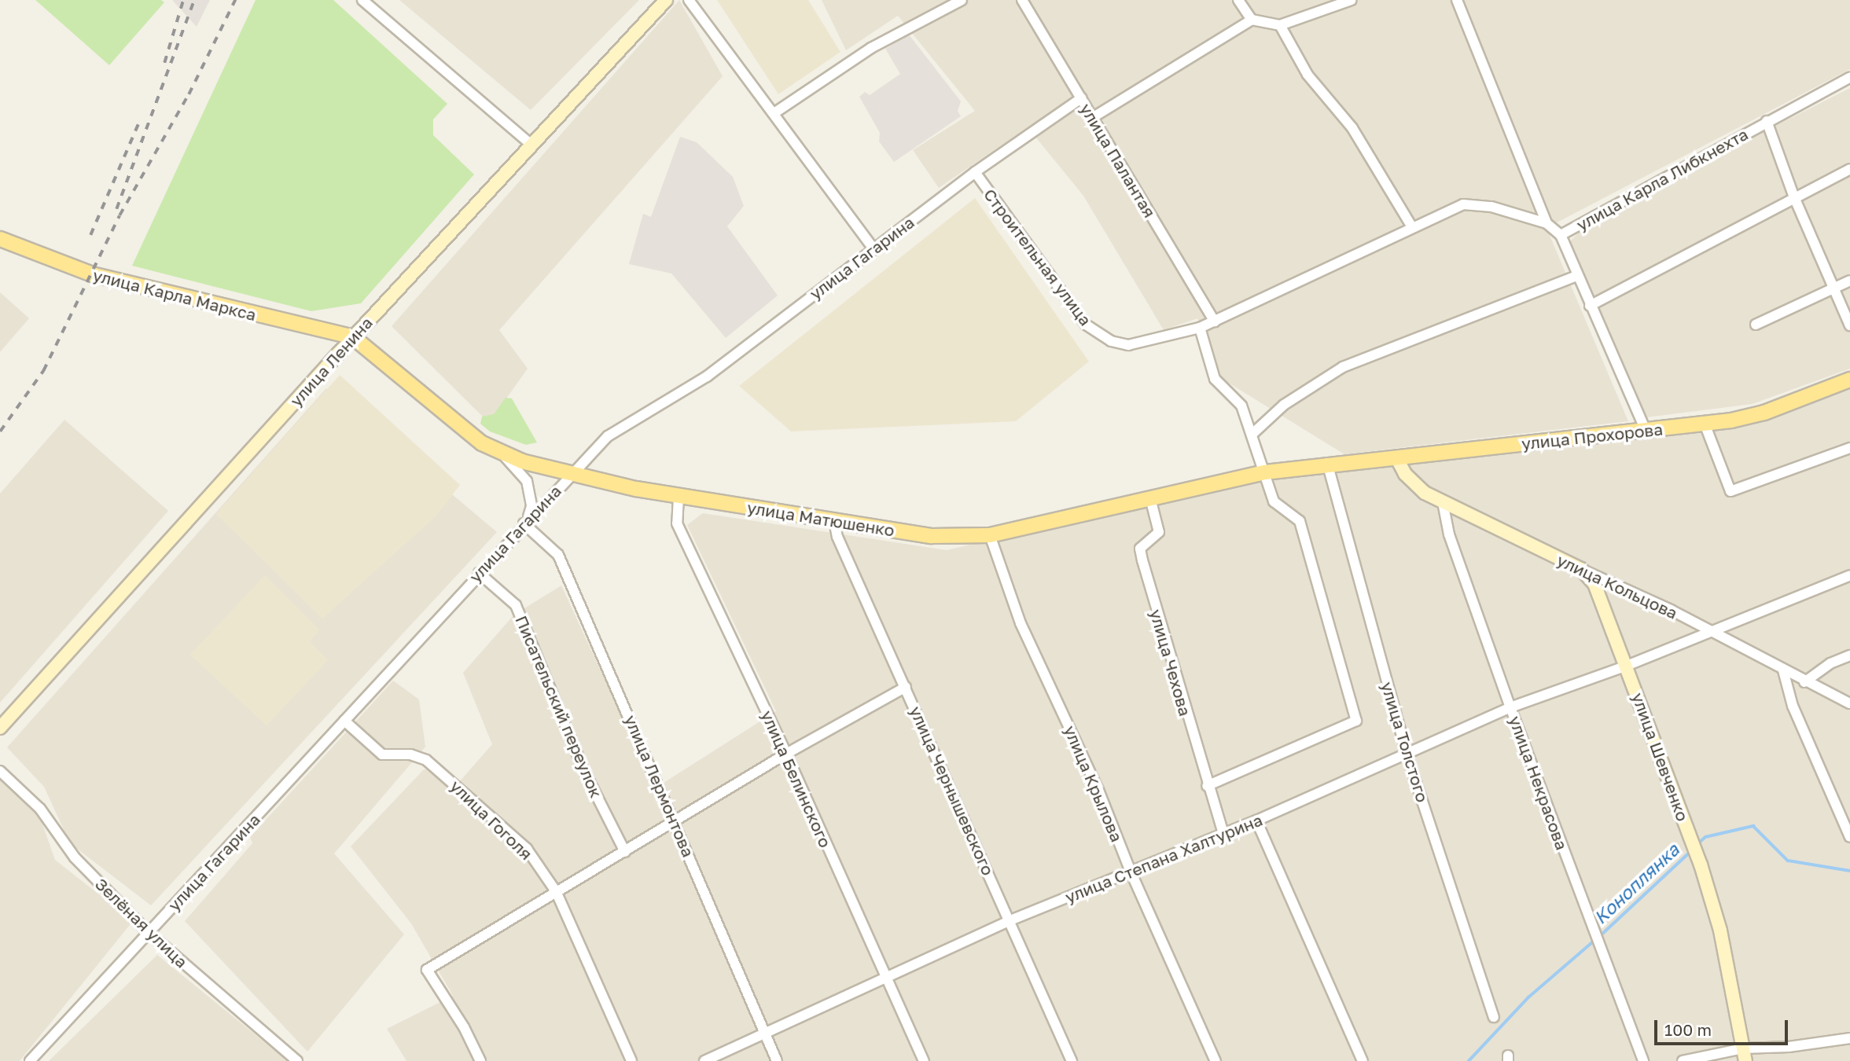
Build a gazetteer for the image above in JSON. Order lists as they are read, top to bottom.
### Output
{
  "streets": {
    "main road": [
      "улица Карла Маркса",
      "улица Ленина",
      "улица Прохорова",
      "улица Матюшенко",
      "улица Кольцова",
      "улица Шевченко"
    ],
    "street": [
      "улица Палантая",
      "улица Карла Либкнехта",
      "Строительная улица",
      "улица Гагарина",
      "улица Чехова",
      "Писательский переулок",
      "улица Толстого",
      "улица Белинского",
      "улица Некрасова",
      "улица Крылова",
      "улица Лермонтова",
      "улица Чернышевского",
      "улица Гоголя",
      "улица Степана Халтурина",
      "Зелёная улица"
    ]
  },
  "crossings": [
    ["улица Палантая", "улица Карла Либкнехта"],
    ["улица Палантая", "улица Гагарина"],
    ["улица Карла Либкнехта", "Строительная улица"],
    ["Строительная улица", "улица Гагарина"],
    ["улица Гагарина", "улица Матюшенко"],
    ["улица Гагарина", "Писательский переулок"],
    ["улица Гагарина", "улица Лермонтова"],
    ["улица Гагарина", "улица Гоголя"],
    ["улица Гагарина", "Зелёная улица"],
    ["улица Карла Маркса", "улица Ленина"],
    ["улица Карла Маркса", "улица Матюшенко"],
    ["улица Ленина", "улица Матюшенко"],
    ["улица Прохорова", "улица Матюшенко"],
    ["улица Прохорова", "улица Кольцова"],
    ["улица Прохорова", "улица Толстого"],
    ["улица Матюшенко", "улица Чехова"],
    ["улица Матюшенко", "улица Толстого"],
    ["улица Матюшенко", "улица Белинского"],
    ["улица Матюшенко", "улица Крылова"],
    ["улица Матюшенко", "улица Чернышевского"],
    ["улица Кольцова", "улица Шевченко"],
    ["улица Кольцова", "улица Некрасова"],
    ["улица Кольцова", "улица Степана Халтурина"],
    ["улица Чехова", "улица Степана Халтурина"],
    ["улица Толстого", "улица Степана Халтурина"],
    ["улица Шевченко", "улица Степана Халтурина"],
    ["улица Белинского", "улица Степана Халтурина"],
    ["улица Некрасова", "улица Степана Халтурина"],
    ["улица Крылова", "улица Степана Халтурина"],
    ["улица Лермонтова", "улица Степана Халтурина"],
    ["улица Чернышевского", "улица Степана Халтурина"]
  ],
  "water": ["Коноплянка"],
  "scale_bar": "100 m"
}
